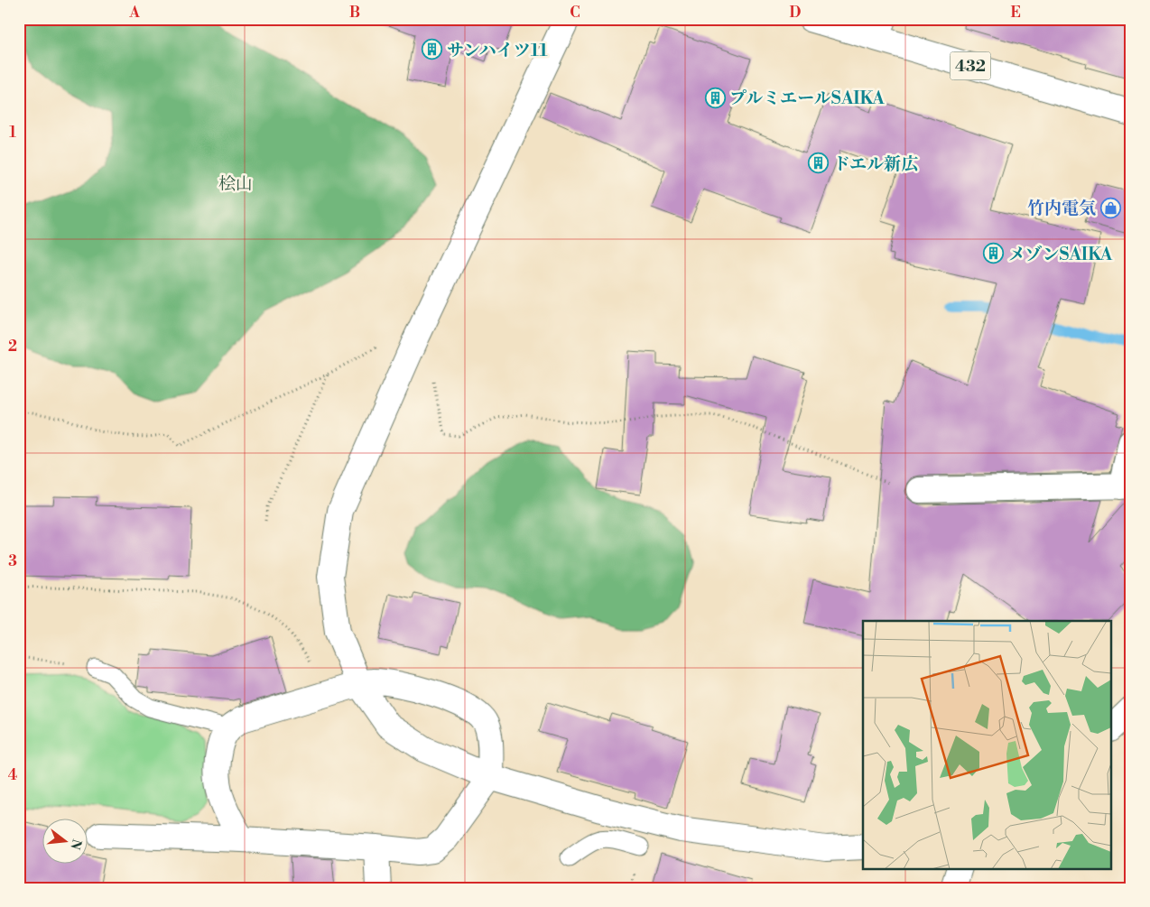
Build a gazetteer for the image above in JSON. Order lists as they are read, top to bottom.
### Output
{
  "streets": {
    "main road": ["432"]
  },
  "parks": ["桧山"],
  "places": {
    "building": [
      "サンハイツ11",
      "プルミエールSAIKA",
      "ドエル新広",
      "メゾンSAIKA"
    ],
    "shop": ["竹内電気"]
  },
  "north": "right",
  "grid": {
    "columns": [
      "A",
      "B",
      "C",
      "D",
      "E"
    ],
    "rows": [
      "1",
      "2",
      "3",
      "4"
    ]
  }
}
